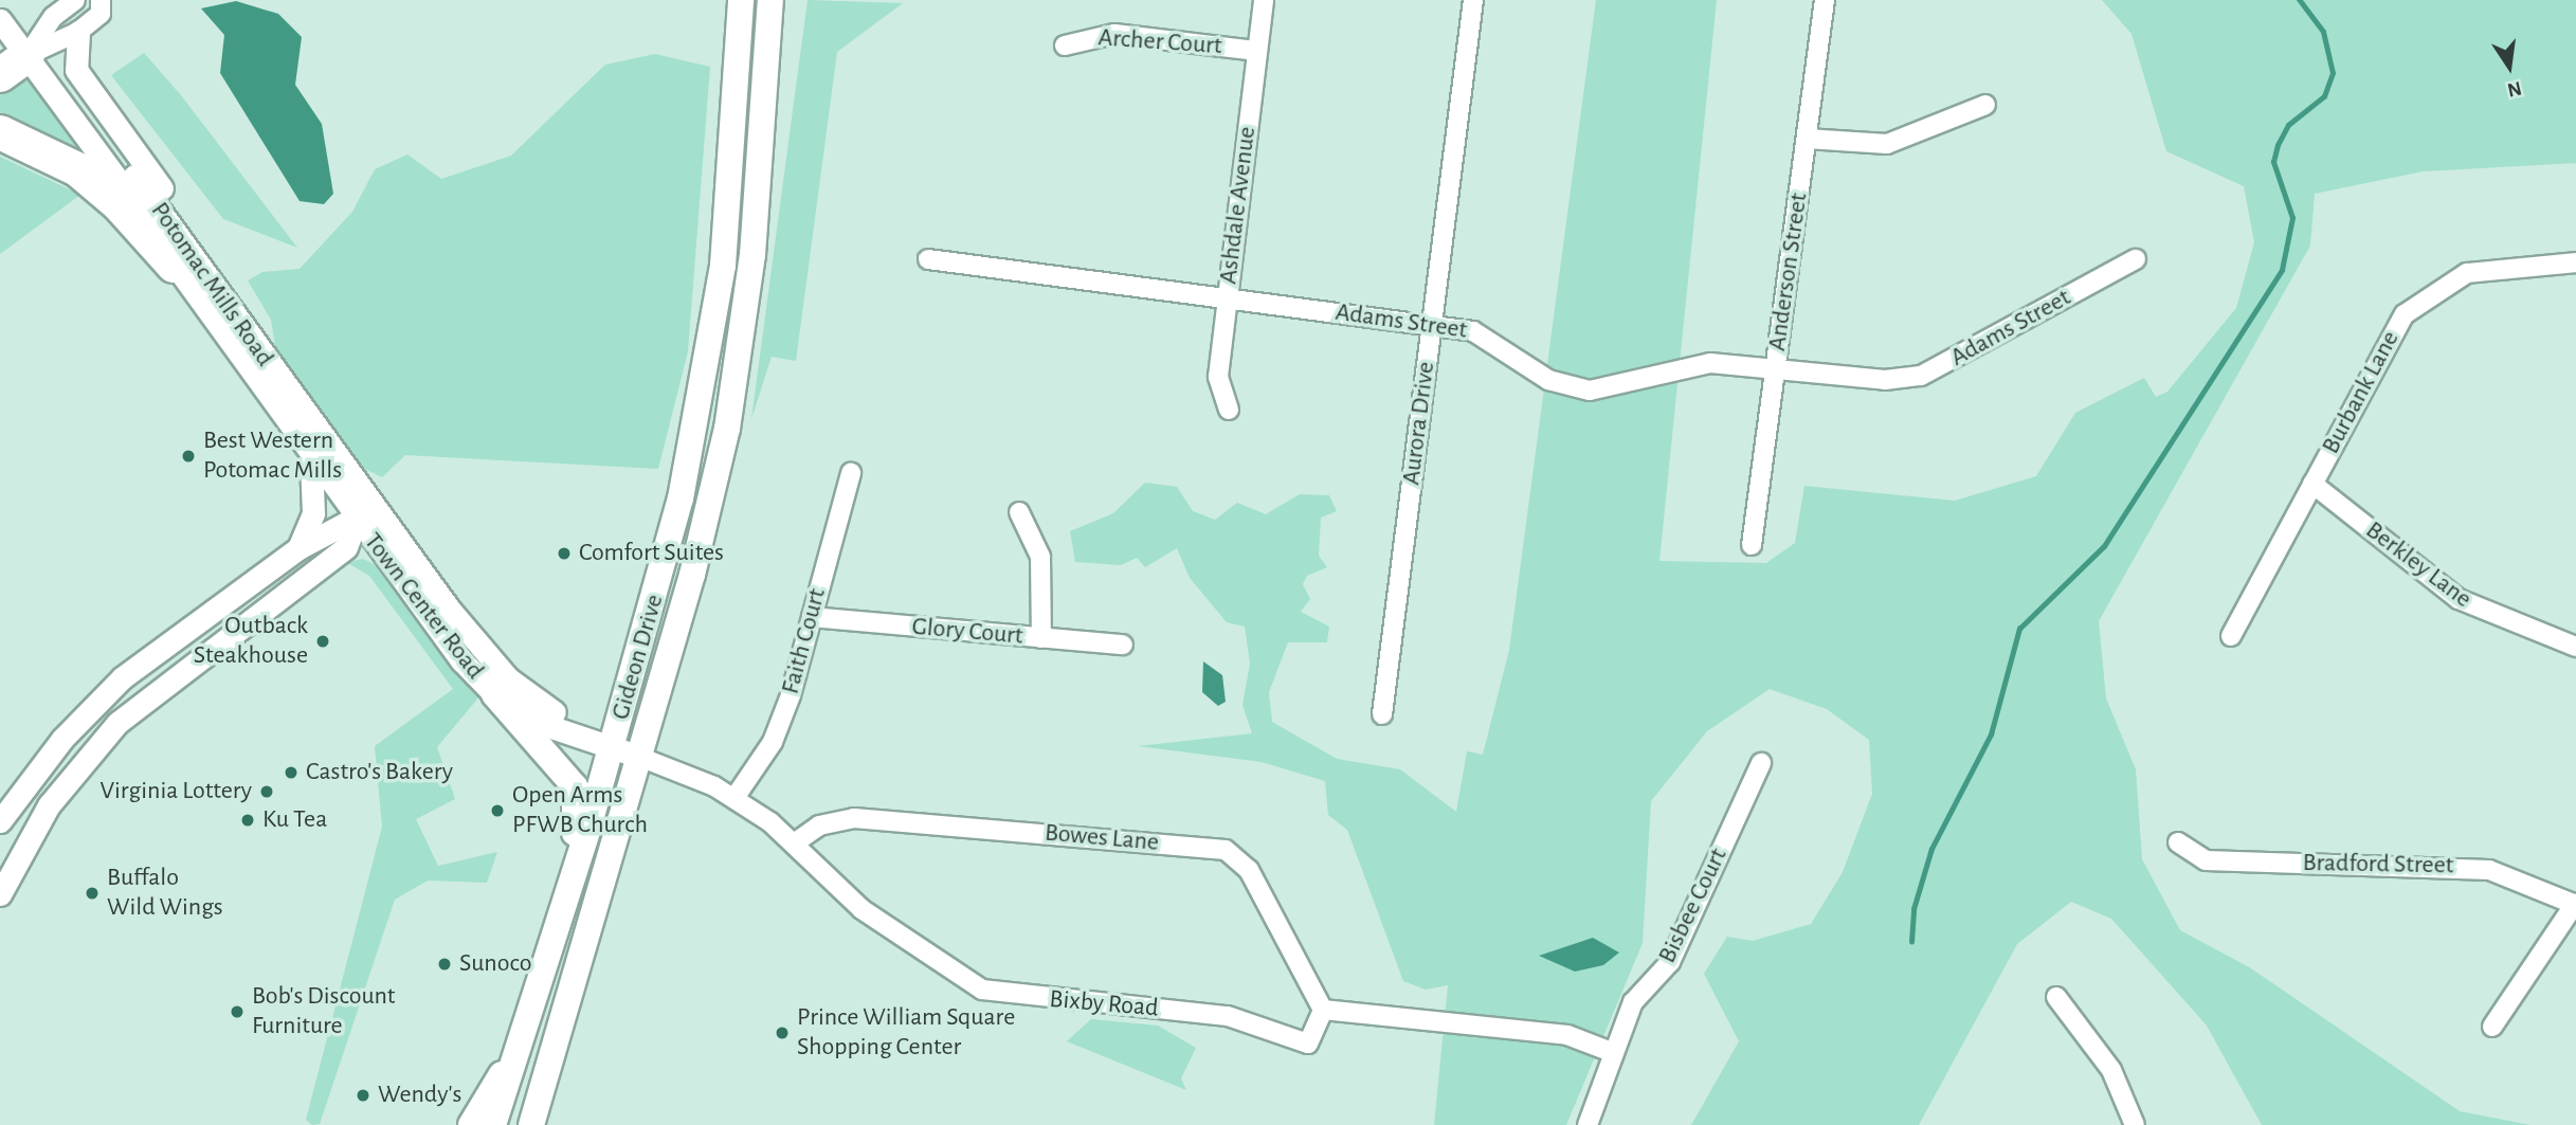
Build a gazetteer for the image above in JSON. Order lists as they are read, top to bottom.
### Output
{
  "streets": {
    "main road": ["Gideon Drive"],
    "street": [
      "Archer Court",
      "Ashdale Avenue",
      "Anderson Street",
      "Potomac Mills Road",
      "Adams Street",
      "Burbank Lane",
      "Aurora Drive",
      "Berkley Lane",
      "Town Center Road",
      "Glory Court",
      "Faith Court",
      "Bowes Lane",
      "Bradford Street",
      "Bisbee Court",
      "Bixby Road"
    ]
  },
  "crossings": [
    ["Archer Court", "Ashdale Avenue"],
    ["Ashdale Avenue", "Adams Street"],
    ["Anderson Street", "Adams Street"],
    ["Potomac Mills Road", "Town Center Road"],
    ["Adams Street", "Aurora Drive"],
    ["Burbank Lane", "Berkley Lane"],
    ["Town Center Road", "Gideon Drive"],
    ["Town Center Road", "Bixby Road"],
    ["Glory Court", "Faith Court"],
    ["Faith Court", "Bixby Road"],
    ["Gideon Drive", "Bixby Road"],
    ["Bowes Lane", "Bixby Road"]
  ],
  "places": [
    "Best Western Potomac Mills",
    "Comfort Suites",
    "Outback Steakhouse",
    "Castro's Bakery",
    "Virginia Lottery",
    "Open Arms PFWB Church",
    "Ku Tea",
    "Buffalo Wild Wings",
    "Sunoco",
    "Bob's Discount Furniture",
    "Prince William Square Shopping Center",
    "Wendy's"
  ],
  "north": "bottom"
}
